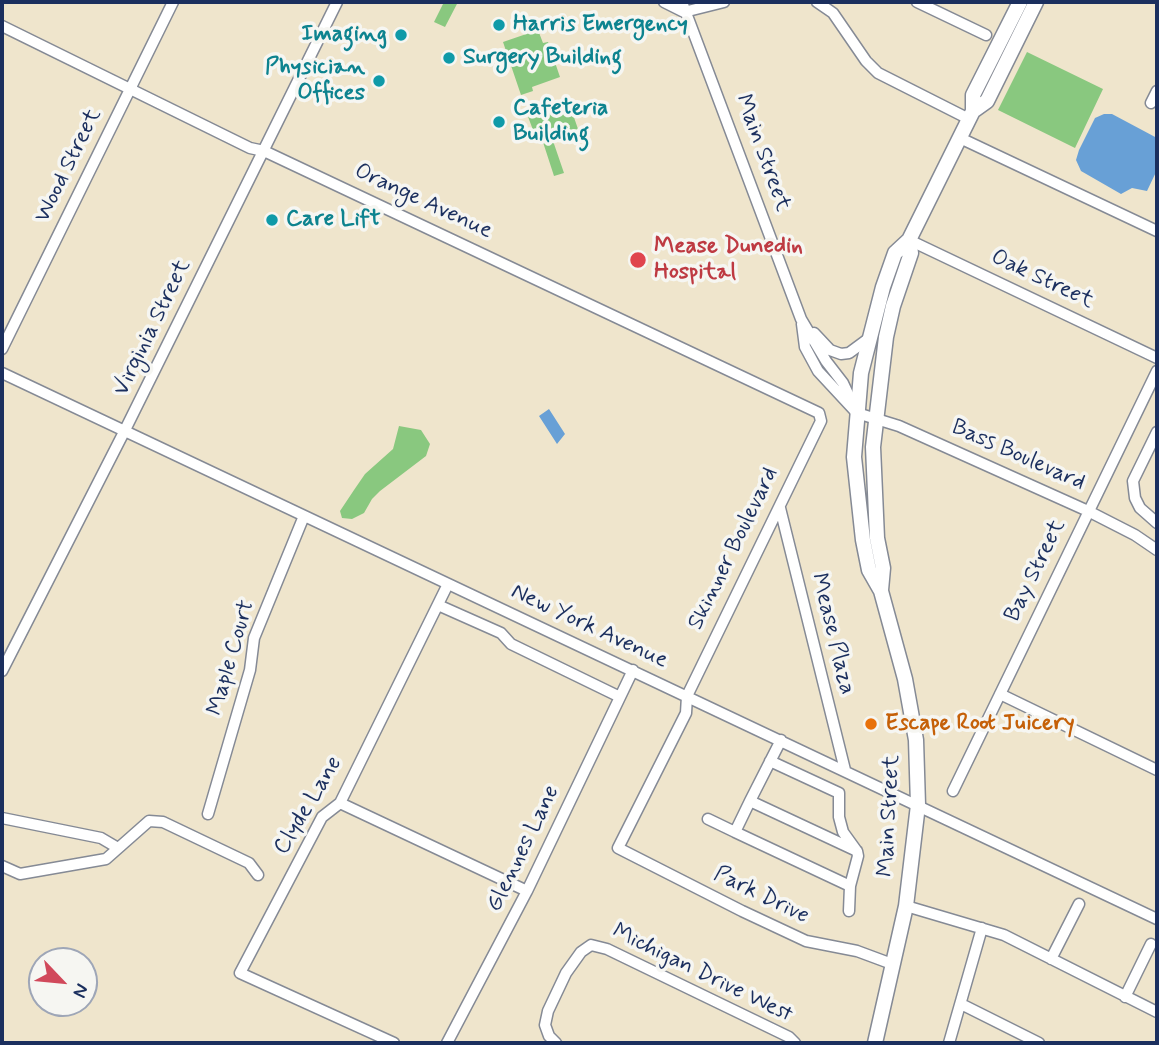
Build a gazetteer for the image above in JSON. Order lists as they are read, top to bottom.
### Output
{
  "streets": {
    "main road": ["Main Street"],
    "street": [
      "Wood Street",
      "Orange Avenue",
      "Oak Street",
      "Virginia Street",
      "Bass Boulevard",
      "Skinner Boulevard",
      "Bay Street",
      "New York Avenue",
      "Mease Plaza",
      "Maple Court",
      "Clyde Lane",
      "Glennes Lane",
      "Park Drive",
      "Michigan Drive West"
    ]
  },
  "crossings": [
    ["Main Street", "Bass Boulevard"],
    ["Main Street", "New York Avenue"],
    ["Main Street", "Park Drive"],
    ["Wood Street", "Orange Avenue"],
    ["Orange Avenue", "Virginia Street"],
    ["Orange Avenue", "Skinner Boulevard"],
    ["Virginia Street", "New York Avenue"],
    ["Bass Boulevard", "Bay Street"],
    ["Skinner Boulevard", "New York Avenue"],
    ["Skinner Boulevard", "Mease Plaza"],
    ["Skinner Boulevard", "Park Drive"],
    ["New York Avenue", "Mease Plaza"],
    ["New York Avenue", "Maple Court"],
    ["New York Avenue", "Clyde Lane"],
    ["New York Avenue", "Glennes Lane"]
  ],
  "places": [
    "Harris Emergency",
    "Imaging",
    "Surgery Building",
    "Physician Offices",
    "Cafeteria Building",
    "Care Lift",
    "Mease Dunedin Hospital",
    "Escape Root Juicery"
  ],
  "north": "bottom right"
}
